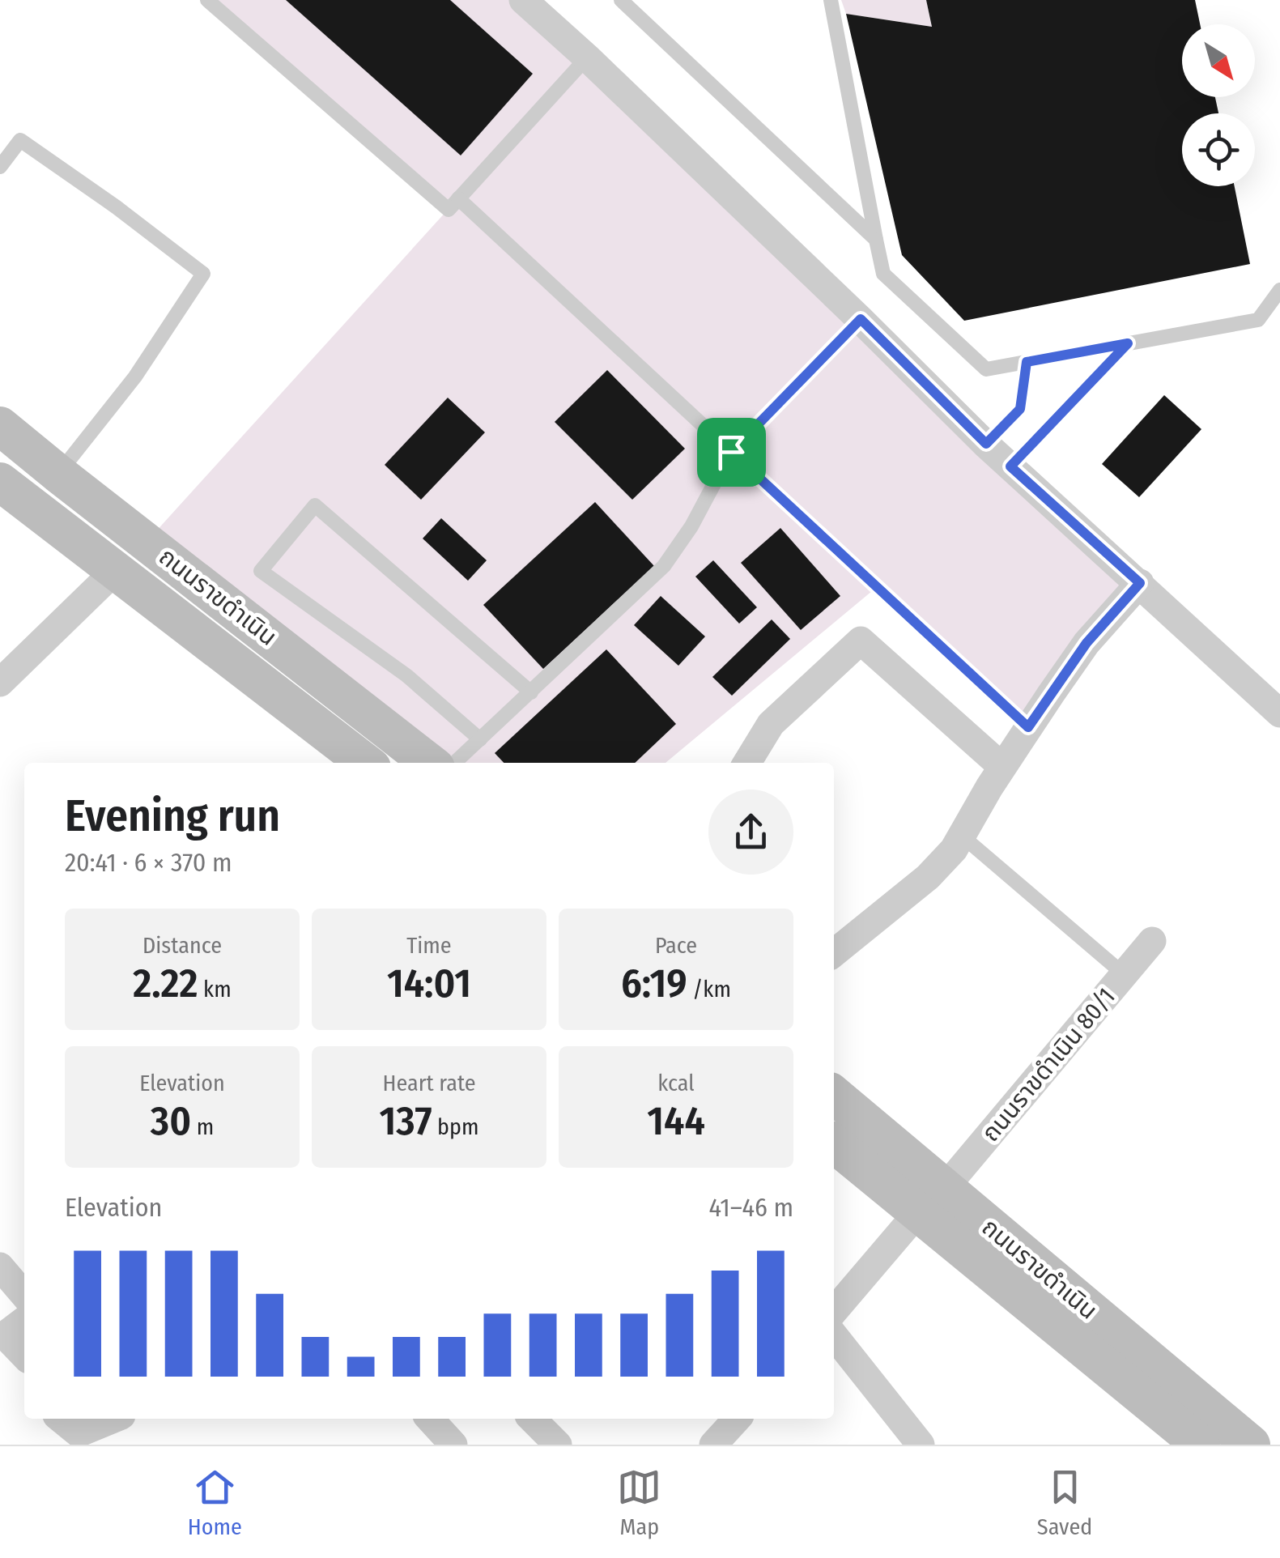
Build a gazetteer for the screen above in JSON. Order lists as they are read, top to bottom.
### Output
{
  "streets": {
    "main road": ["ถนนราขดำเนิน"],
    "street": ["ถนนราขดำเนิน 80/1"]
  },
  "crossings": [
    ["ถนนราขดำเนิน", "ถนนราขดำเนิน 80/1"]
  ],
  "north": "bottom right",
  "page": {
    "heading": ["Evening run", "20:41 · 6 × 370 m"],
    "stats": [
      ["Distance", "2.22 km"],
      ["Time", "14:01"],
      ["Pace", "6:19 /km"],
      ["Elevation", "30 m"],
      ["Heart rate", "137 bpm"],
      ["kcal", "144"]
    ],
    "chart": ["Elevation", "41–46 m"],
    "tabs": ["Home", "Map", "Saved"]
  }
}
